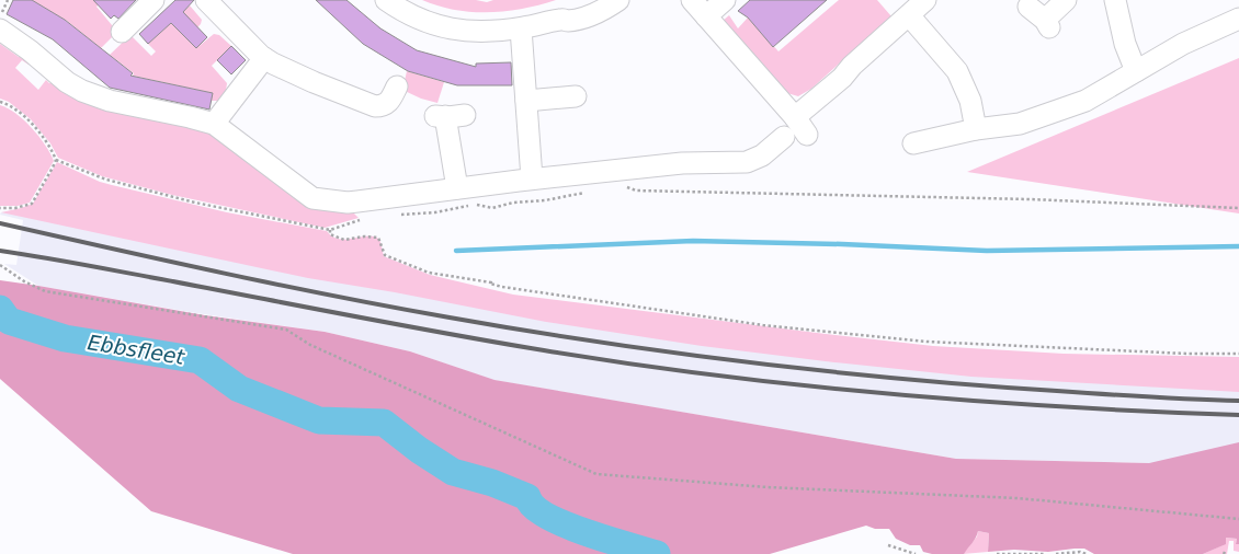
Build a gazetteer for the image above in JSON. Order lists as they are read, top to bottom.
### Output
{
  "water": ["Ebbsfleet"]
}
